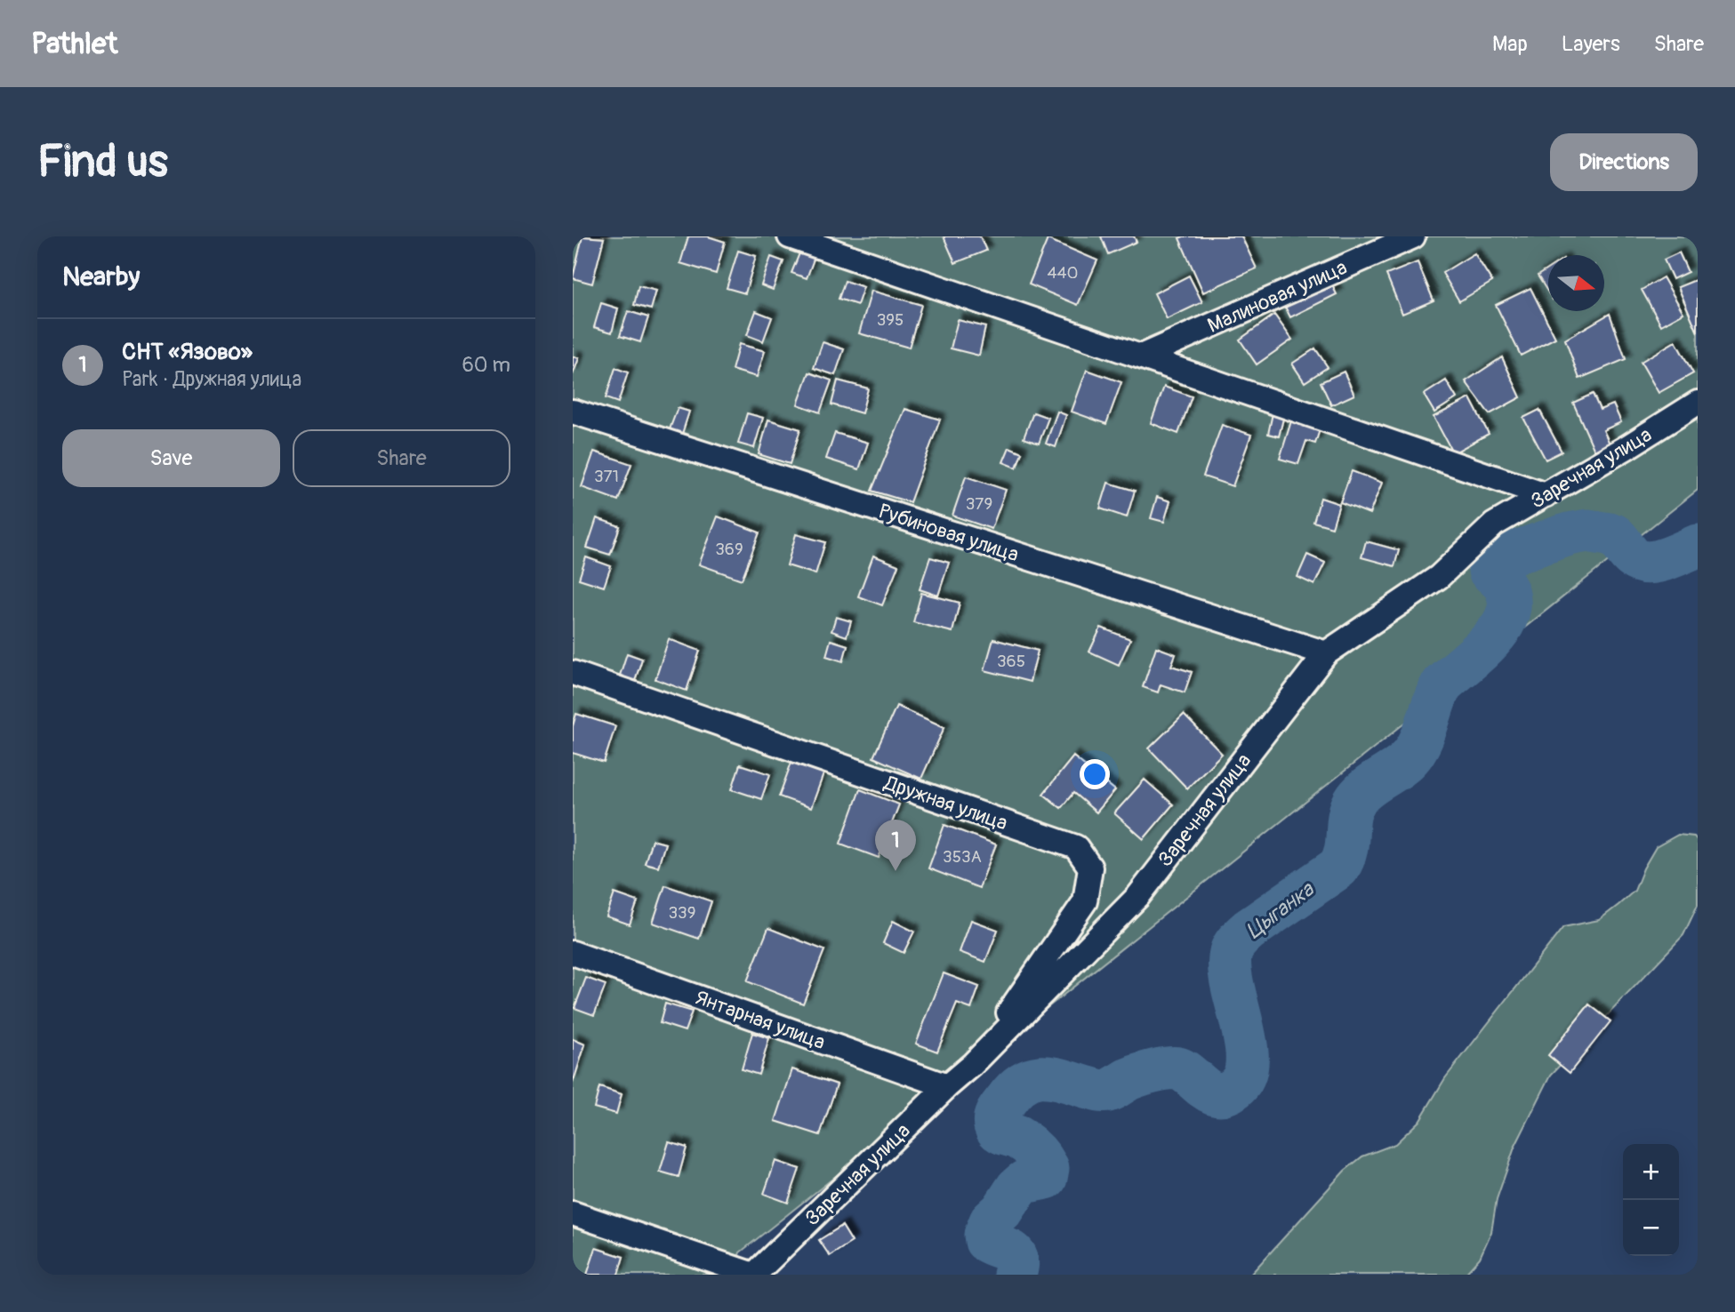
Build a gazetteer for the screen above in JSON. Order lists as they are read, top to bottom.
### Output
{
  "streets": {
    "street": [
      "Малиновая улица",
      "Заречная улица",
      "Рубиновая улица",
      "Дружная улица",
      "Янтарная улица"
    ]
  },
  "crossings": [
    ["Заречная улица", "Рубиновая улица"],
    ["Заречная улица", "Дружная улица"],
    ["Заречная улица", "Янтарная улица"]
  ],
  "water": ["Цыганка"],
  "house_numbers": [
    "440",
    "395",
    "371",
    "379",
    "369",
    "365",
    "353А",
    "339"
  ],
  "north": "right",
  "page": {
    "header": "Pathlet",
    "nav": ["Map", "Layers", "Share"],
    "buttons": [
      "Directions",
      ["Save", "Share"]
    ],
    "title": "Find us",
    "heading": "Nearby",
    "list": [
      {
        "mark": "1",
        "name": "СНТ «Язово»",
        "note": "Park · Дружная улица",
        "value": "60 m"
      }
    ],
    "pins": "1",
    "map_buttons": ["+", "−"]
  }
}
